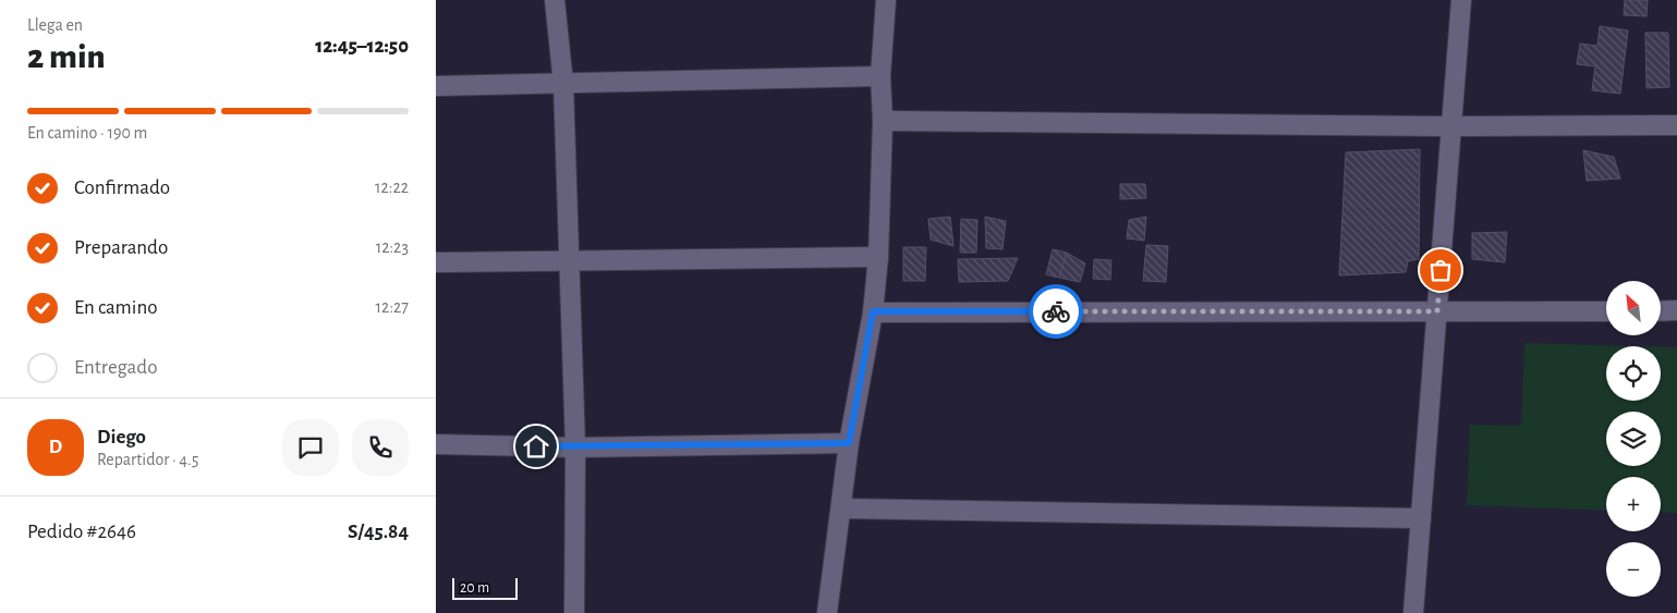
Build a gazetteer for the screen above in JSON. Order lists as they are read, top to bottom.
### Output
{
  "scale_bar": "20 m",
  "north": "top left",
  "page": {
    "heading": ["2 min", "Llega en", "12:45–12:50"],
    "panel": [
      "Diego",
      "Repartidor · 4.5",
      "Pedido #2646",
      "S/45.84"
    ],
    "bar": "En camino · 190 m",
    "list": [
      ["Confirmado", "12:22"],
      ["Preparando", "12:23"],
      ["En camino", "12:27"],
      "Entregado"
    ],
    "map_buttons": ["+", "−"],
    "round": "D",
    "scale": "20 m"
  }
}
